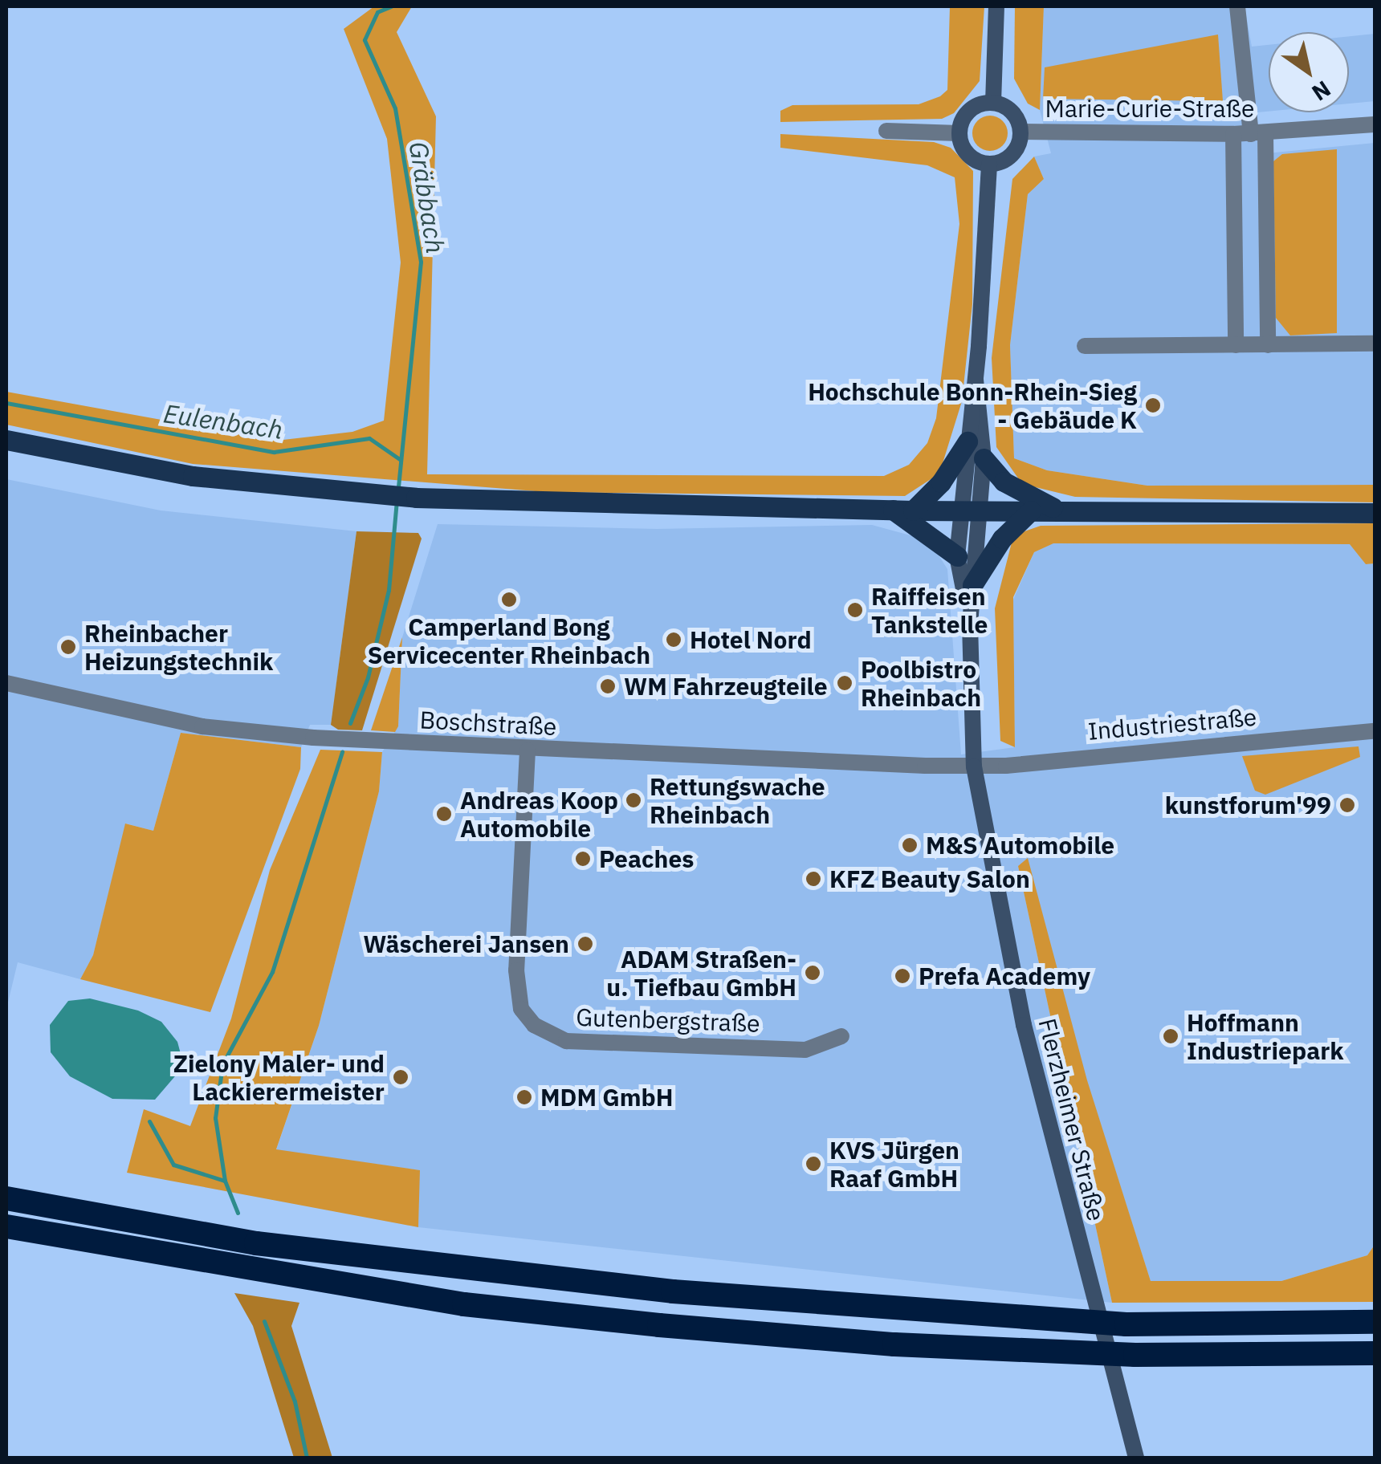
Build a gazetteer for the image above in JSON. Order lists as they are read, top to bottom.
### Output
{
  "streets": {
    "main road": ["Flerzheimer Straße"],
    "street": [
      "Marie-Curie-Straße",
      "Boschstraße",
      "Industriestraße",
      "Gutenbergstraße"
    ]
  },
  "crossings": [
    ["Marie-Curie-Straße", "Flerzheimer Straße"],
    ["Boschstraße", "Industriestraße"],
    ["Boschstraße", "Gutenbergstraße"],
    ["Boschstraße", "Flerzheimer Straße"],
    ["Industriestraße", "Flerzheimer Straße"]
  ],
  "water": ["Gräbbach", "Eulenbach"],
  "places": [
    "Hochschule Bonn-Rhein-Sieg - Gebäude K",
    "Camperland Bong Servicecenter Rheinbach",
    "Raiffeisen Tankstelle",
    "Hotel Nord",
    "Rheinbacher Heizungstechnik",
    "Poolbistro Rheinbach",
    "WM Fahrzeugteile",
    "Rettungswache Rheinbach",
    "kunstforum'99",
    "Andreas Koop Automobile",
    "M&S Automobile",
    "Peaches",
    "KFZ Beauty Salon",
    "Wäscherei Jansen",
    "ADAM Straßen- u. Tiefbau GmbH",
    "Prefa Academy",
    "Hoffmann Industriepark",
    "Zielony Maler- und Lackierermeister",
    "MDM GmbH",
    "KVS Jürgen Raaf GmbH"
  ],
  "north": "bottom right"
}
